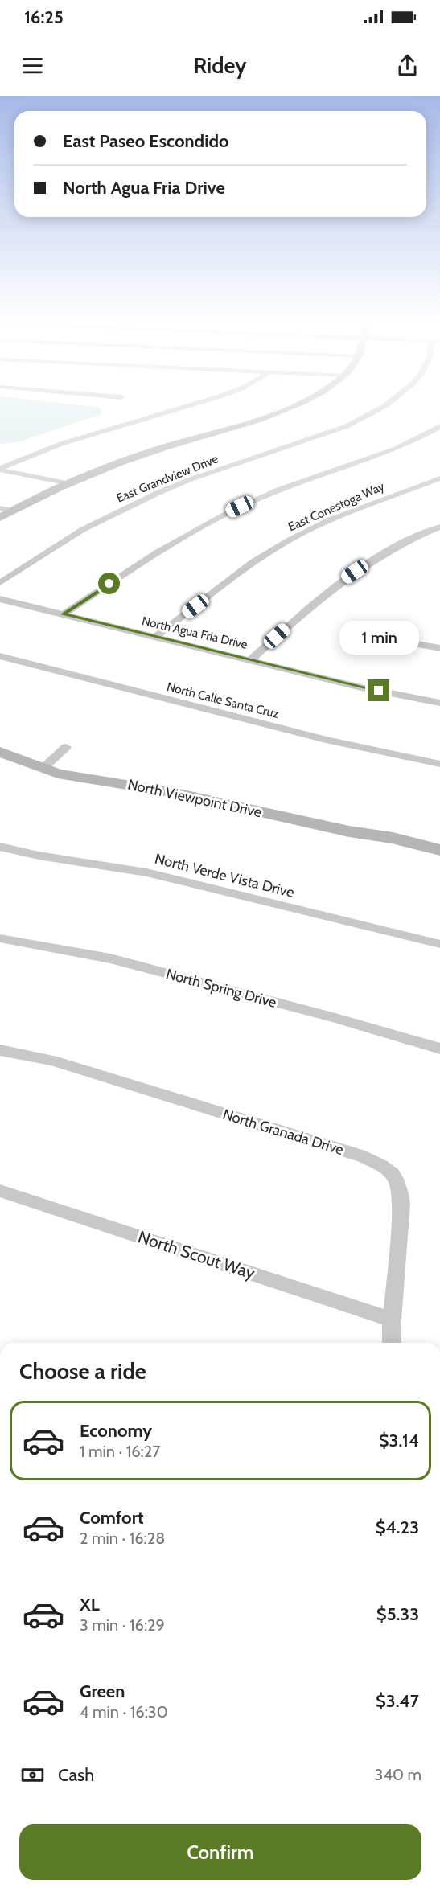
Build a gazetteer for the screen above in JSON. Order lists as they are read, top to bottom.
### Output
{
  "streets": {
    "main road": ["North Viewpoint Drive"],
    "street": [
      "East Grandview Drive",
      "East Conestoga Way",
      "North Agua Fria Drive",
      "North Calle Santa Cruz",
      "North Verde Vista Drive",
      "North Spring Drive",
      "North Granada Drive",
      "North Scout Way"
    ]
  },
  "crossings": [
    ["East Conestoga Way", "North Agua Fria Drive"],
    ["North Granada Drive", "North Scout Way"]
  ],
  "page": {
    "status": "16:25",
    "header": "Ridey",
    "banner": ["East Paseo Escondido", "North Agua Fria Drive"],
    "bubble": "1 min",
    "heading": "Choose a ride",
    "list": [
      {
        "name": "Economy",
        "note": "1 min · 16:27",
        "value": "$3.14"
      },
      {
        "name": "Comfort",
        "note": "2 min · 16:28",
        "value": "$4.23"
      },
      {
        "name": "XL",
        "note": "3 min · 16:29",
        "value": "$5.33"
      },
      {
        "name": "Green",
        "note": "4 min · 16:30",
        "value": "$3.47"
      }
    ],
    "pay": ["Cash", "340 m"],
    "buttons": "Confirm"
  }
}
